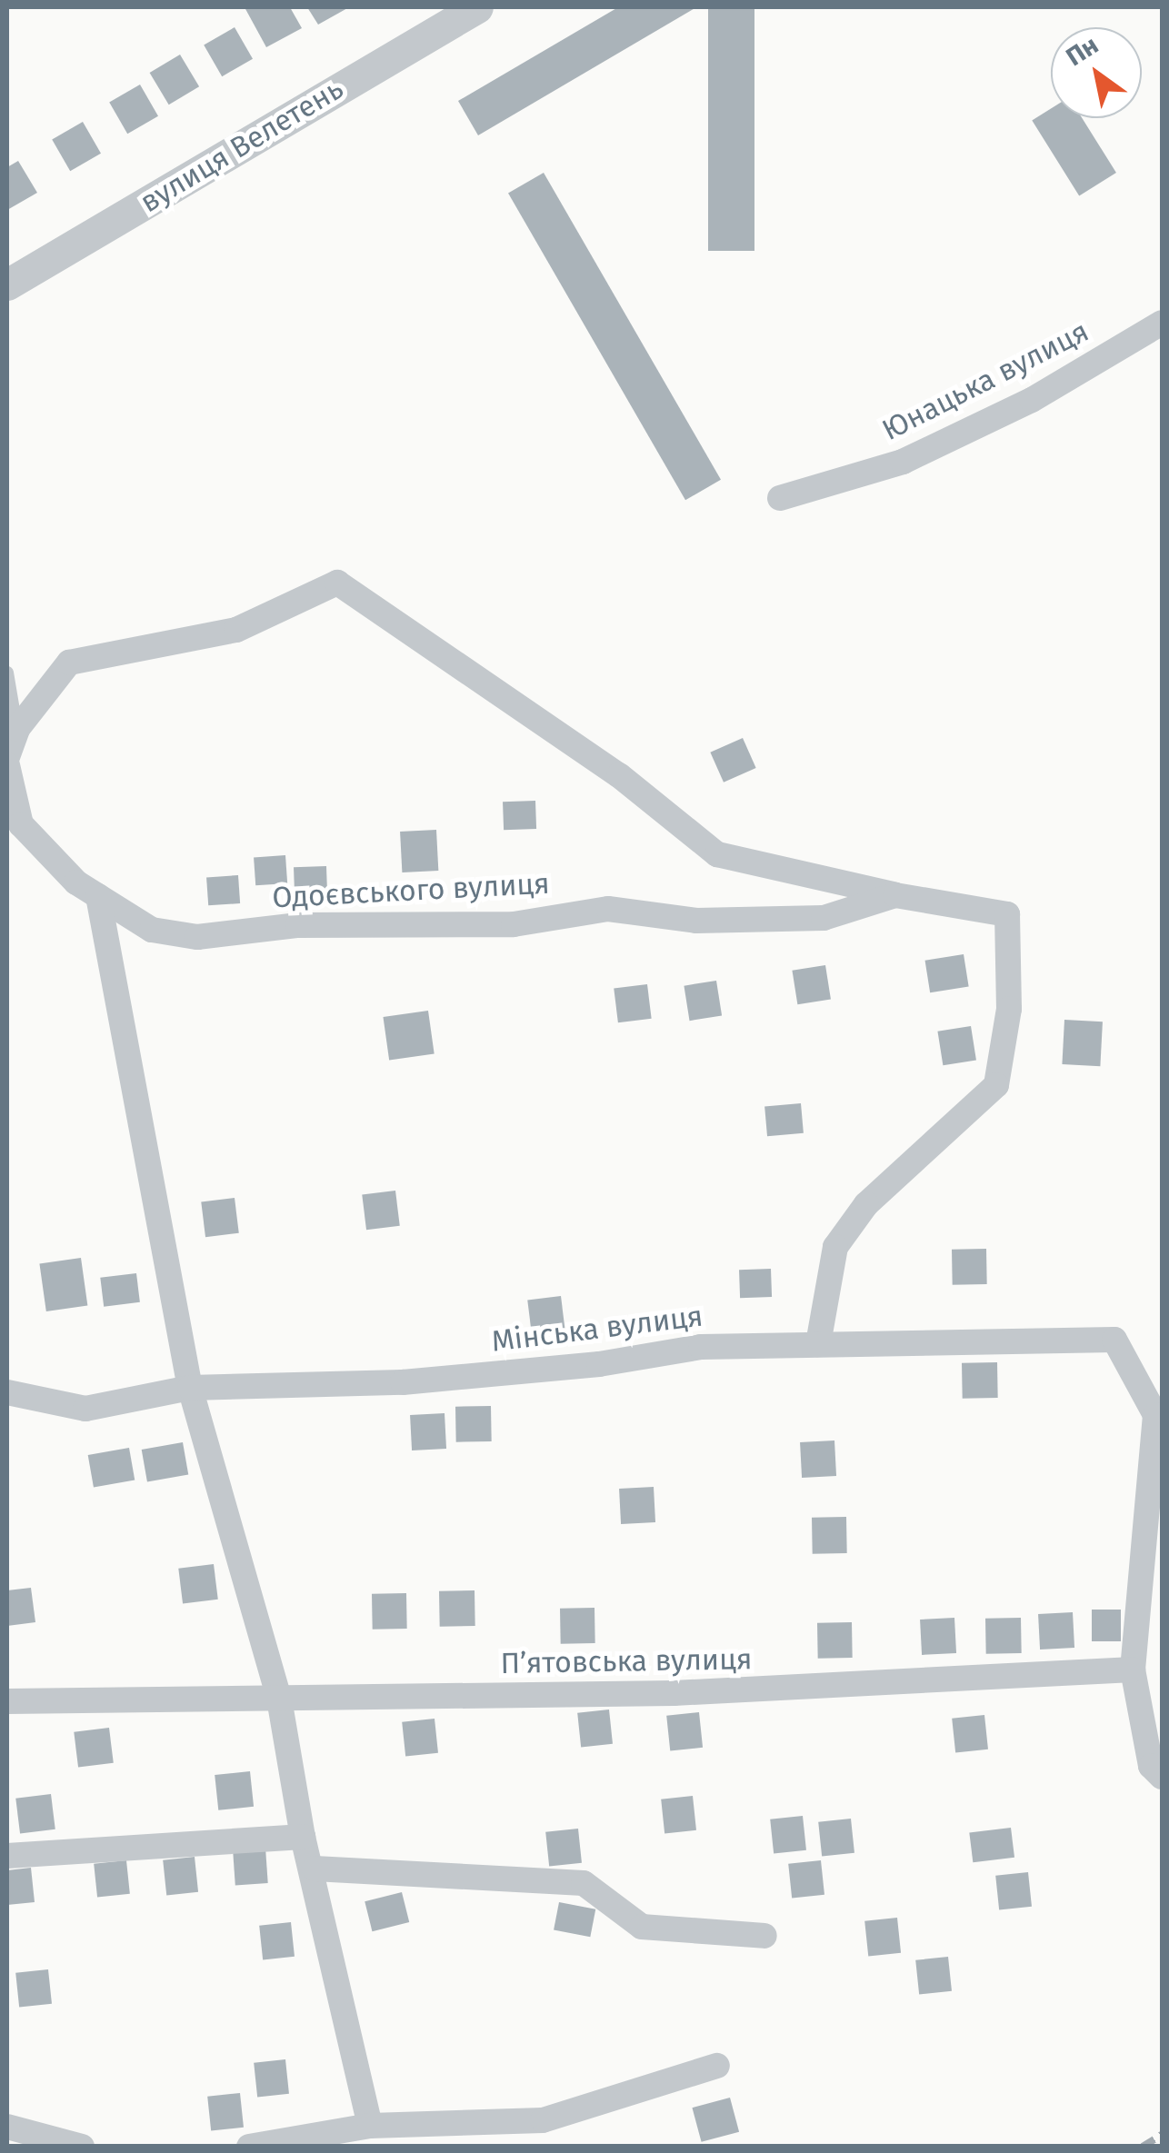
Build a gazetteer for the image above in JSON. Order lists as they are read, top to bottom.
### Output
{
  "streets": {
    "street": [
      "вулиця Велетень",
      "Юнацька вулиця",
      "Одоєвського вулиця",
      "Мінська вулиця",
      "П’ятовська вулиця"
    ]
  },
  "crossings": [
    ["Одоєвського вулиця", "Мінська вулиця"],
    ["Мінська вулиця", "П’ятовська вулиця"]
  ],
  "north": "top left"
}
